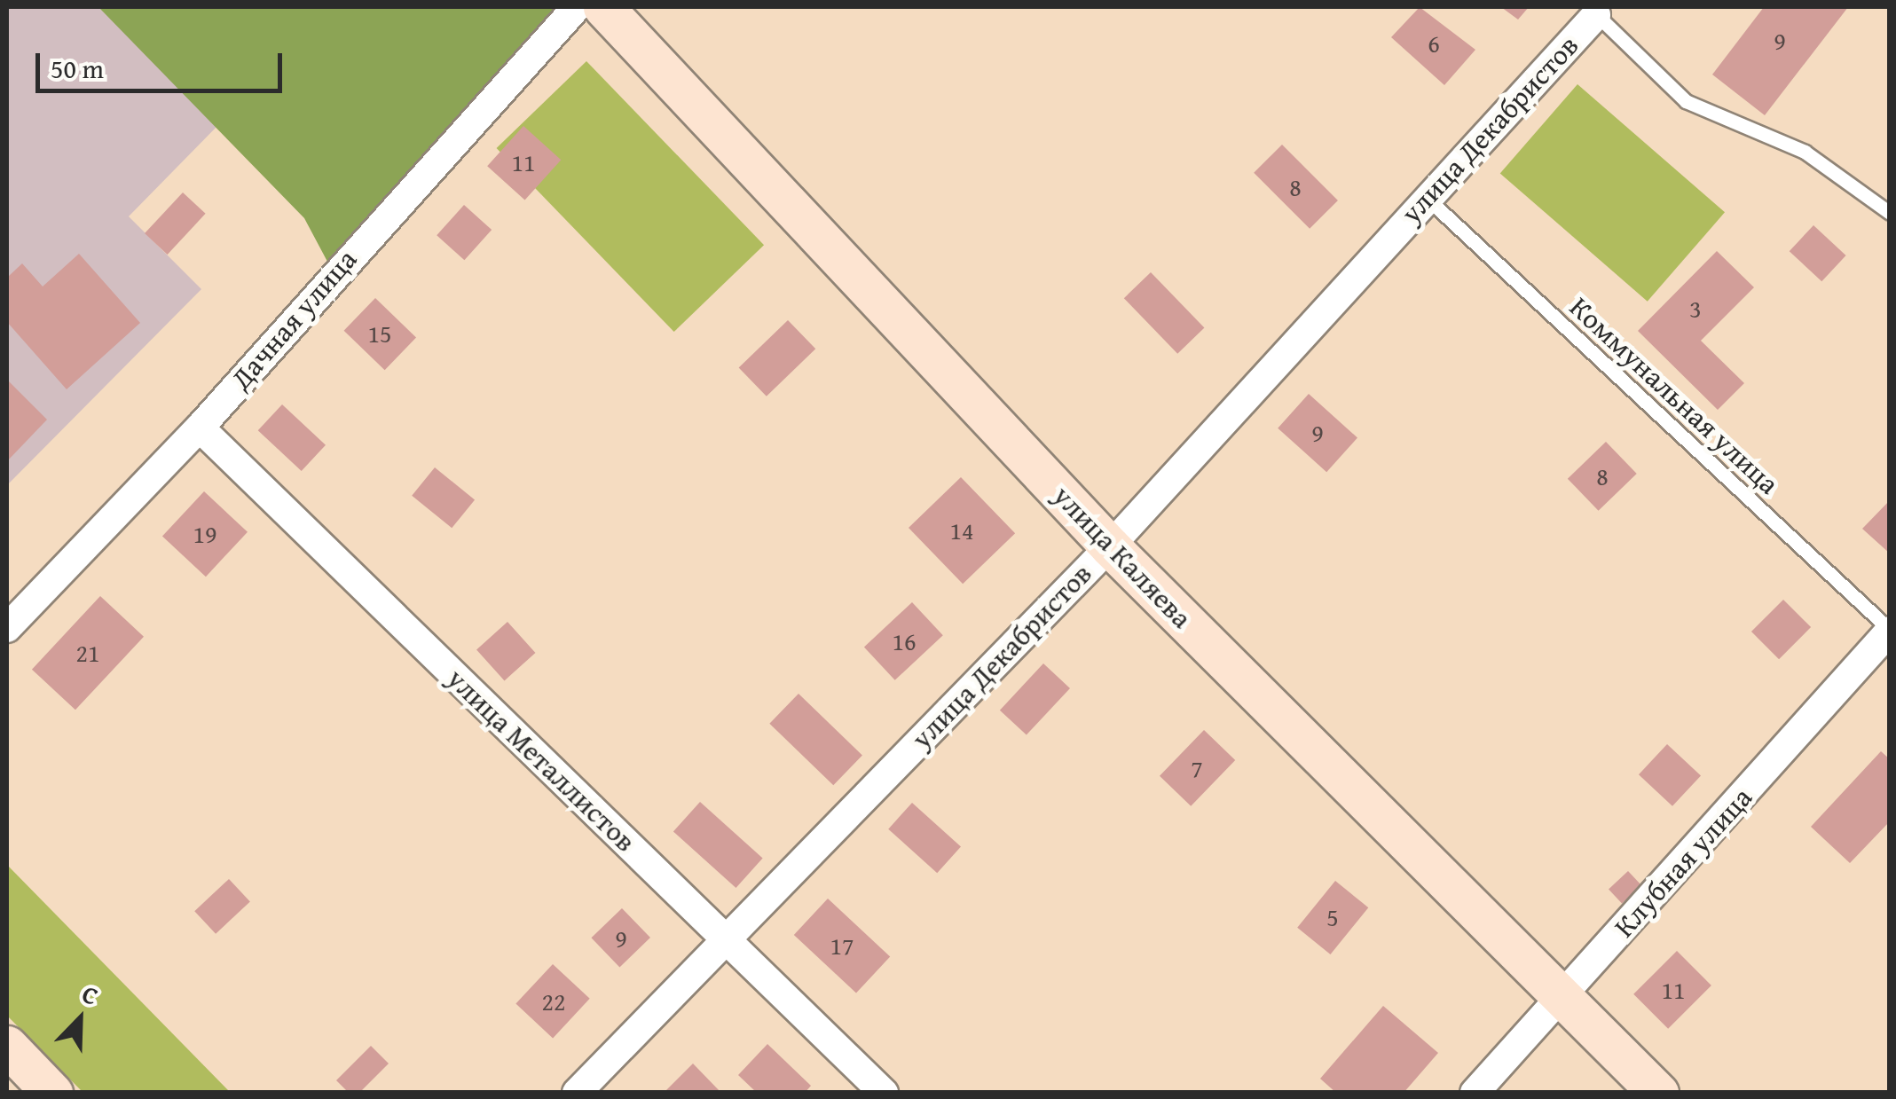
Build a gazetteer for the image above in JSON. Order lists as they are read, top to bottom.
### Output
{
  "streets": {
    "street": [
      "улица Декабристов",
      "Дачная улица",
      "улица Каляева",
      "улица Металлистов",
      "Клубная улица"
    ],
    "lane": ["Коммунальная улица"]
  },
  "crossings": [
    ["улица Декабристов", "Коммунальная улица"],
    ["улица Декабристов", "улица Каляева"],
    ["улица Декабристов", "улица Металлистов"],
    ["Дачная улица", "улица Металлистов"],
    ["Коммунальная улица", "Клубная улица"],
    ["улица Каляева", "Клубная улица"]
  ],
  "house_numbers": [
    "9",
    "6",
    "11",
    "8",
    "3",
    "15",
    "9",
    "8",
    "14",
    "19",
    "16",
    "21",
    "7",
    "5",
    "9",
    "17",
    "11",
    "22"
  ],
  "scale_bar": "50 m",
  "north": "top right"
}
